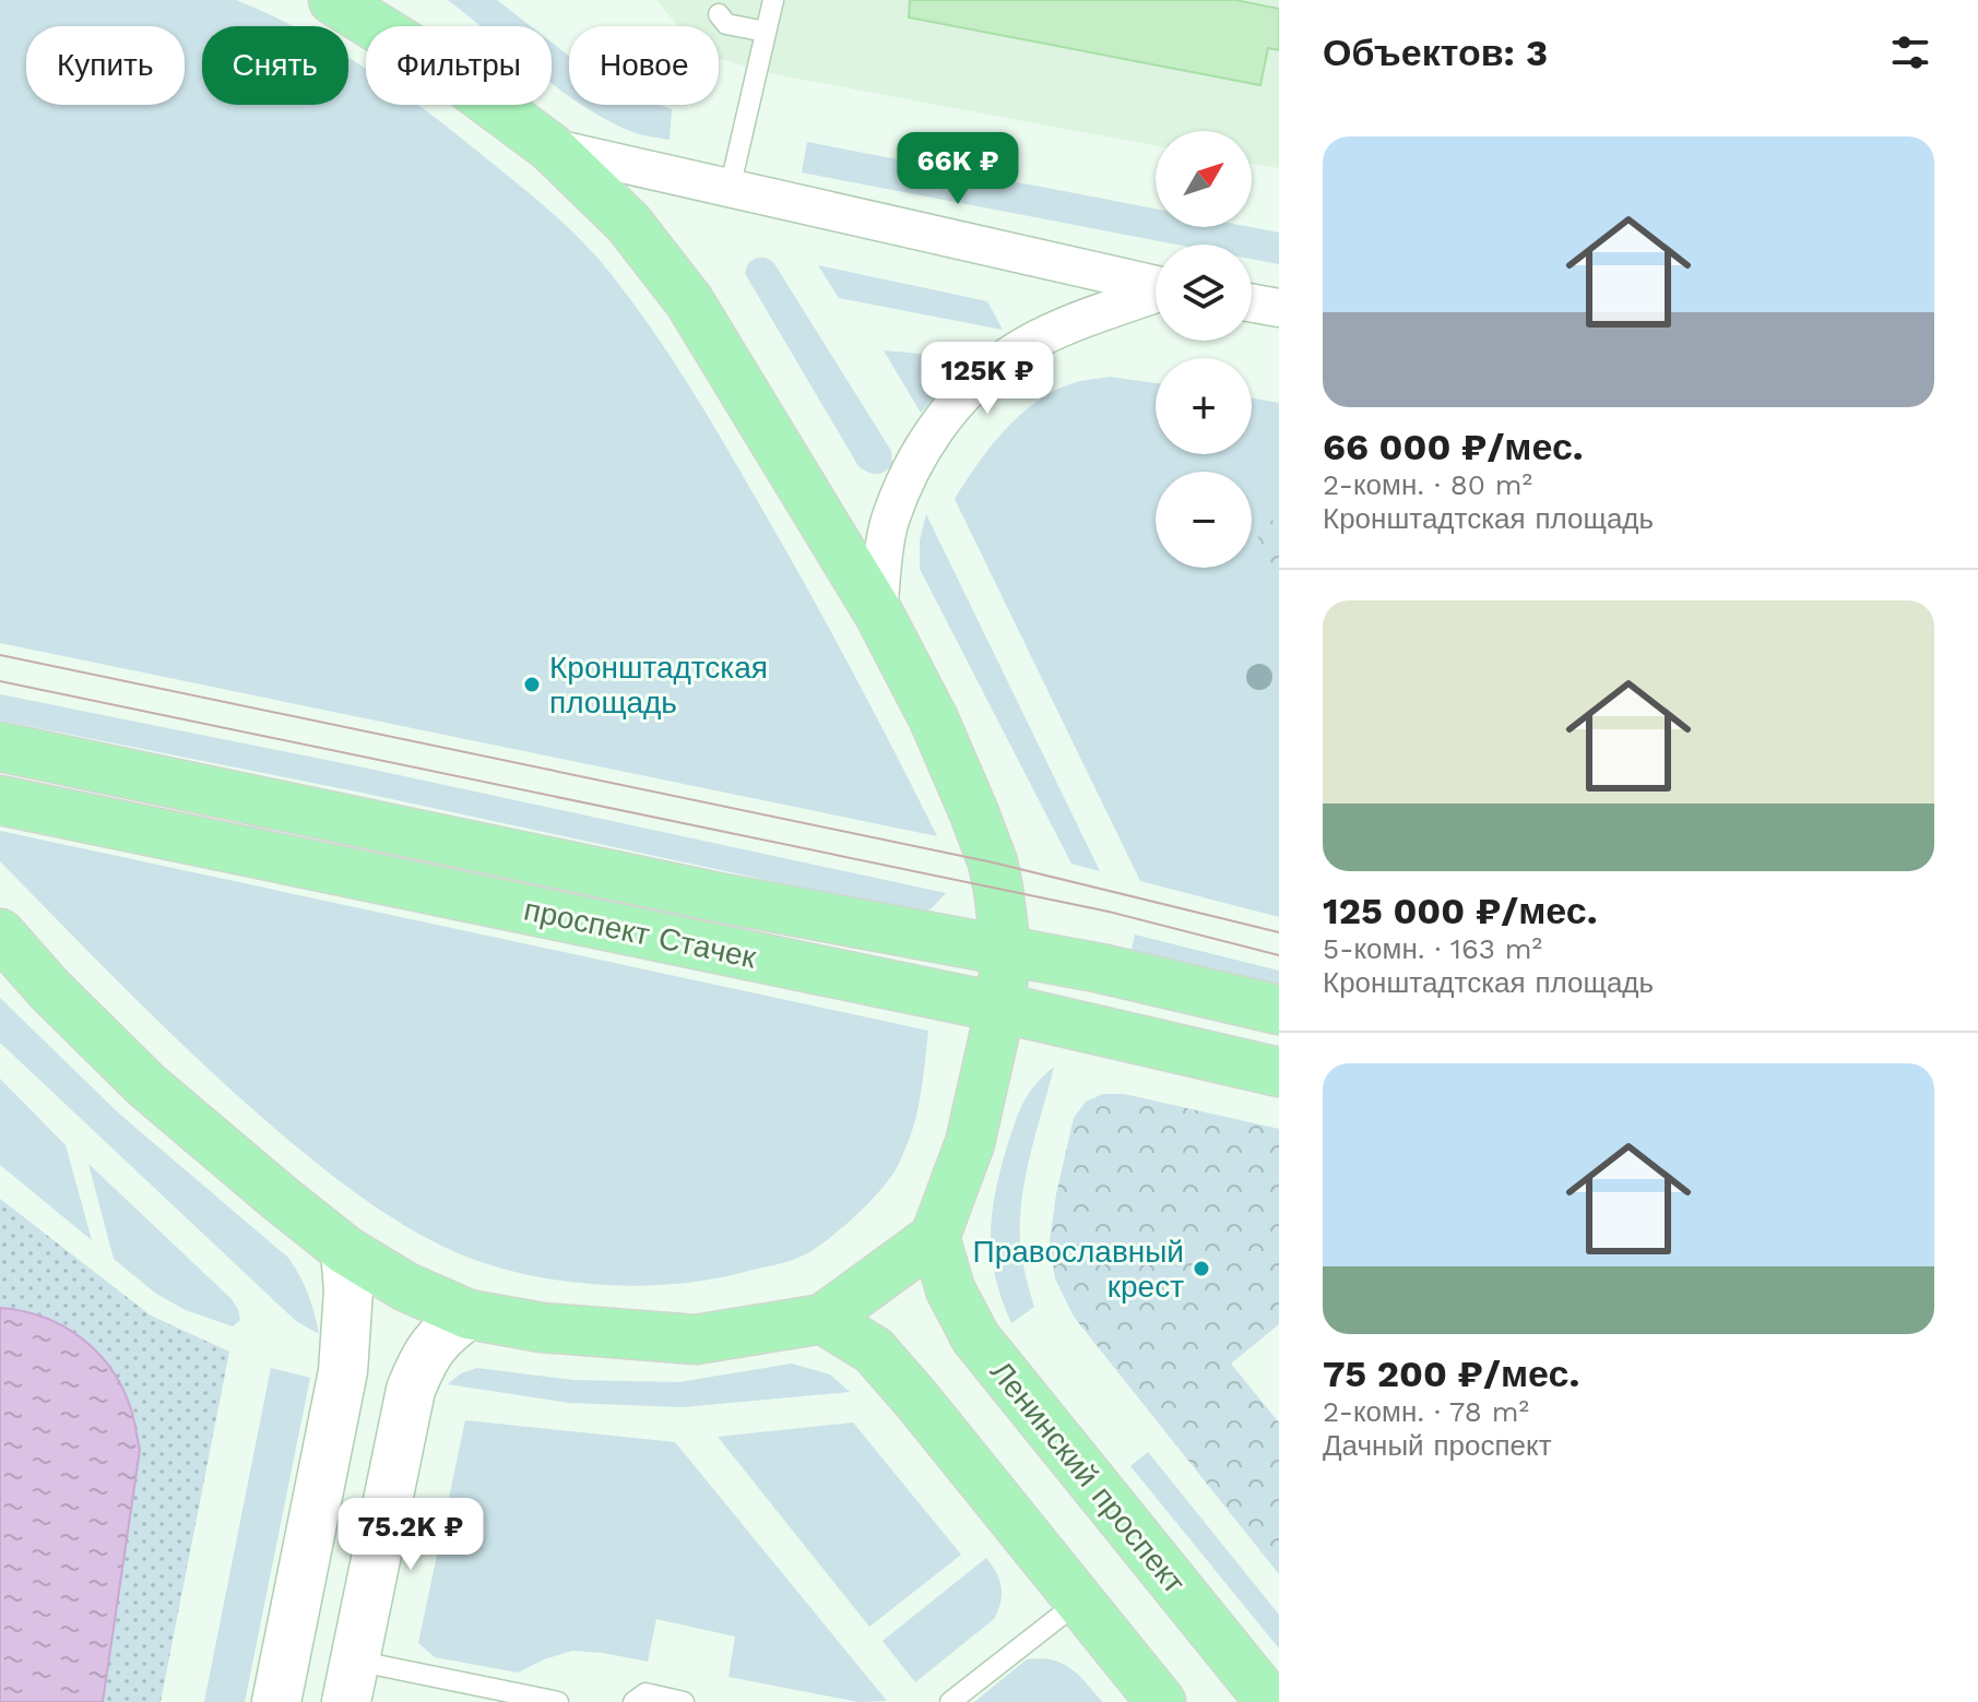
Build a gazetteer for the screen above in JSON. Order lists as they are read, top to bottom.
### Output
{
  "streets": {
    "main road": ["проспект Стачек", "Ленинский проспект"]
  },
  "places": ["Кронштадтская площадь", "Православный крест"],
  "north": "top right",
  "page": {
    "heading": "Объектов: 3",
    "chip": [
      "Купить",
      "Снять",
      "Фильтры",
      "Новое"
    ],
    "list": [
      {
        "name": "66 000 ₽/мес.",
        "note": "2-комн. · 80 m² · Кронштадтская площадь"
      },
      {
        "name": "125 000 ₽/мес.",
        "note": "5-комн. · 163 m² · Кронштадтская площадь"
      },
      {
        "name": "75 200 ₽/мес.",
        "note": "2-комн. · 78 m² · Дачный проспект"
      }
    ],
    "map_buttons": ["+", "−"],
    "price": ["66K ₽", "125K ₽", "75.2K ₽"]
  }
}
